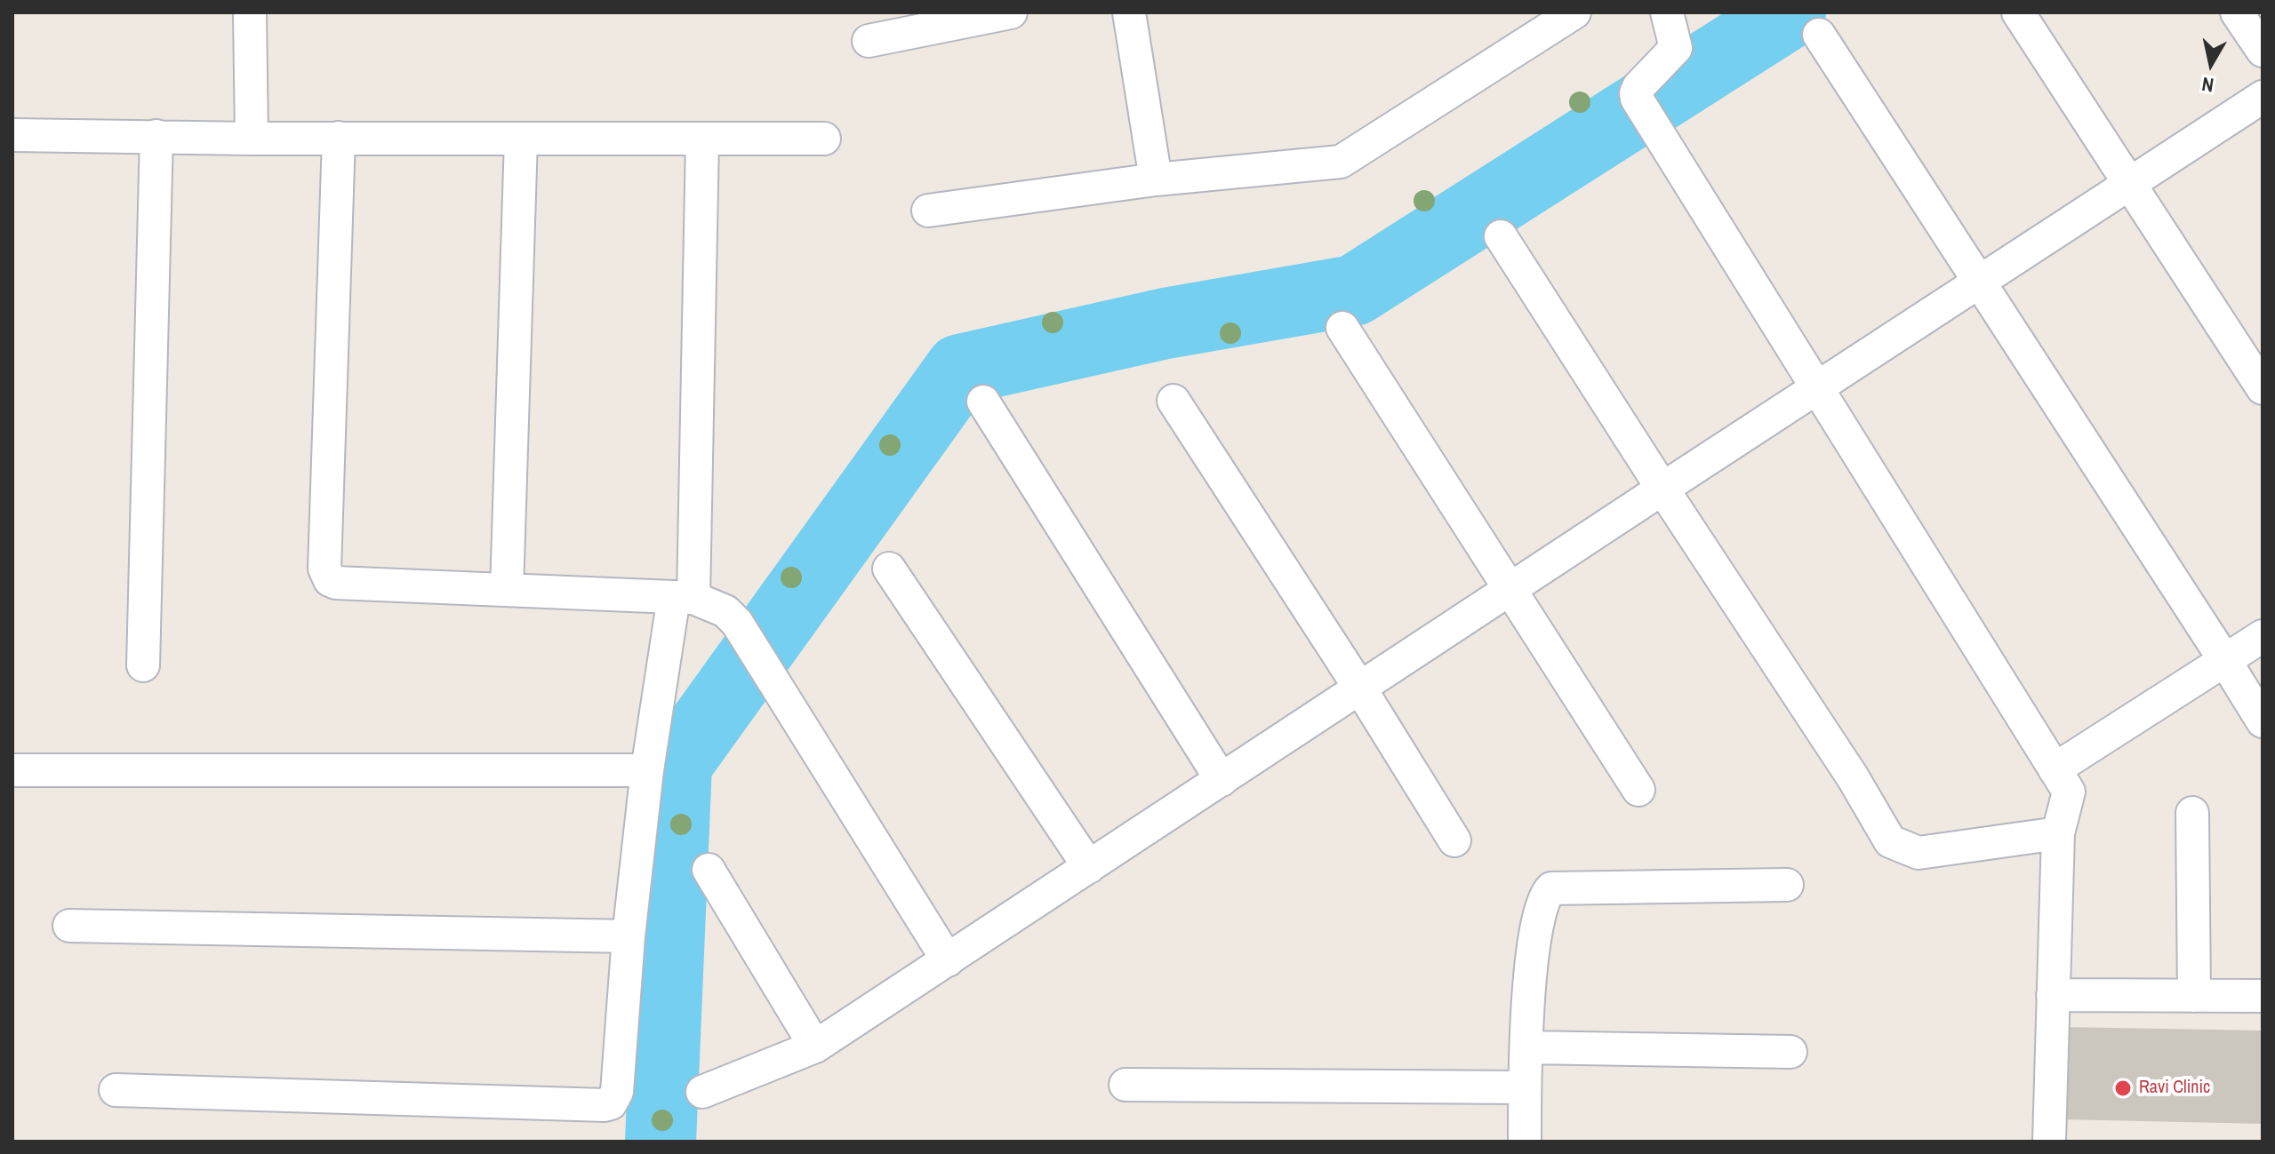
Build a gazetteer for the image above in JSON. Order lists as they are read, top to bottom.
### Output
{
  "places": ["Ravi Clinic"],
  "north": "bottom"
}
